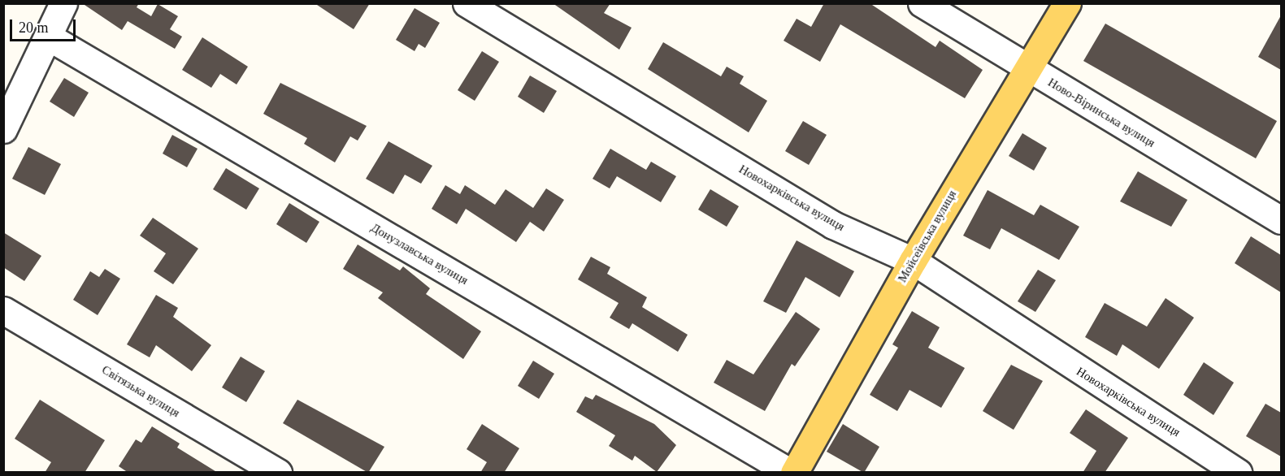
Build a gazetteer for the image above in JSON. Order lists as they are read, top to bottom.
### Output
{
  "streets": {
    "main road": ["Мойсеївська вулиця"],
    "street": [
      "Ново-Віринська вулиця",
      "Новохарківська вулиця",
      "Донузлавська вулиця",
      "Світязька вулиця"
    ]
  },
  "crossings": [
    ["Ново-Віринська вулиця", "Мойсеївська вулиця"],
    ["Новохарківська вулиця", "Мойсеївська вулиця"]
  ],
  "scale_bar": "20 m"
}
